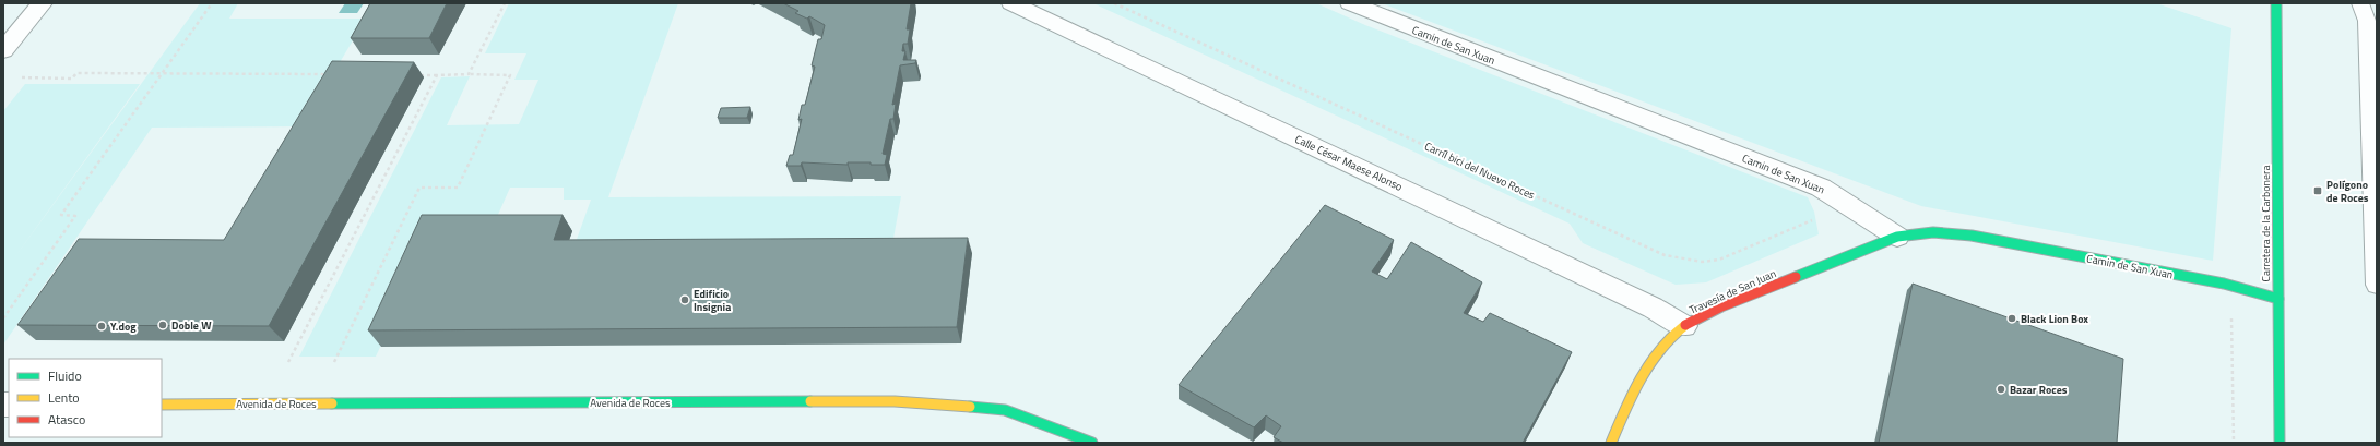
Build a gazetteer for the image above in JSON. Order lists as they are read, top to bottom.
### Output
{
  "streets": {
    "street": [
      "Camin de San Xuan",
      "Calle César Maese Alonso",
      "Carretera de la Carbonera",
      "Travesía de San Juan",
      "Avenida de Roces"
    ],
    "path": ["Carríl bici del Nuevo Roces"]
  },
  "crossings": [
    ["Camin de San Xuan", "Carríl bici del Nuevo Roces"],
    ["Camin de San Xuan", "Carretera de la Carbonera"],
    ["Camin de San Xuan", "Travesía de San Juan"],
    ["Calle César Maese Alonso", "Travesía de San Juan"]
  ],
  "places": {
    "transit": ["Polígono de Roces"],
    "other": [
      "Edificio Insignia",
      "Black Lion Box",
      "Doble W",
      "Y.dog",
      "Bazar Roces"
    ]
  },
  "legend": ["Fluido", "Lento", "Atasco"]
}
